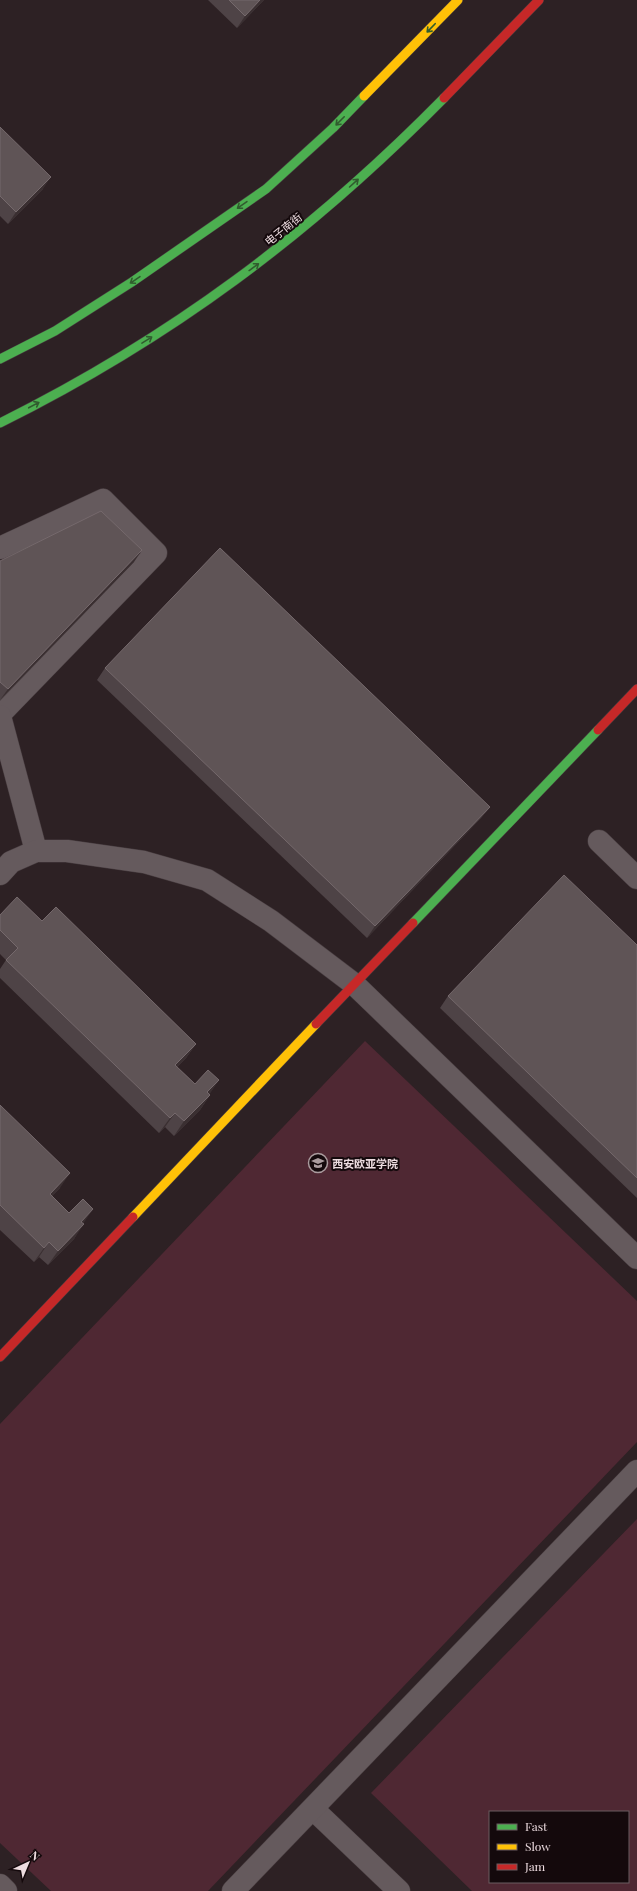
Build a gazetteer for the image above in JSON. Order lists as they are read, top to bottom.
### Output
{
  "streets": {
    "main road": ["电子南街"]
  },
  "places": {
    "school or university": ["西安欧亚学院"]
  },
  "legend": ["Fast", "Slow", "Jam"],
  "north": "top right"
}
